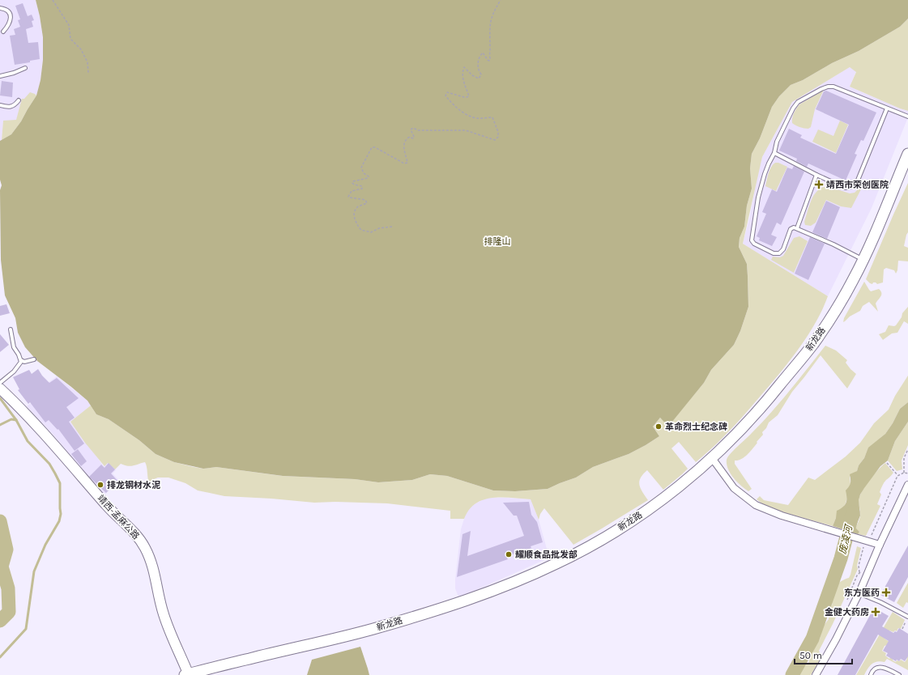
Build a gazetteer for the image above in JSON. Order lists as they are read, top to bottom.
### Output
{
  "streets": {
    "main road": ["新龙路", "靖西-孟麻公路"]
  },
  "crossings": [
    ["新龙路", "靖西-孟麻公路"]
  ],
  "water": ["庞凌河"],
  "parks": ["排隆山"],
  "places": {
    "health": ["靖西市荣创医院", "东方医药", "金健大药房"],
    "other": ["革命烈士纪念碑", "排龙钢材水泥", "耀顺食品批发部"]
  },
  "scale_bar": "50 m"
}
